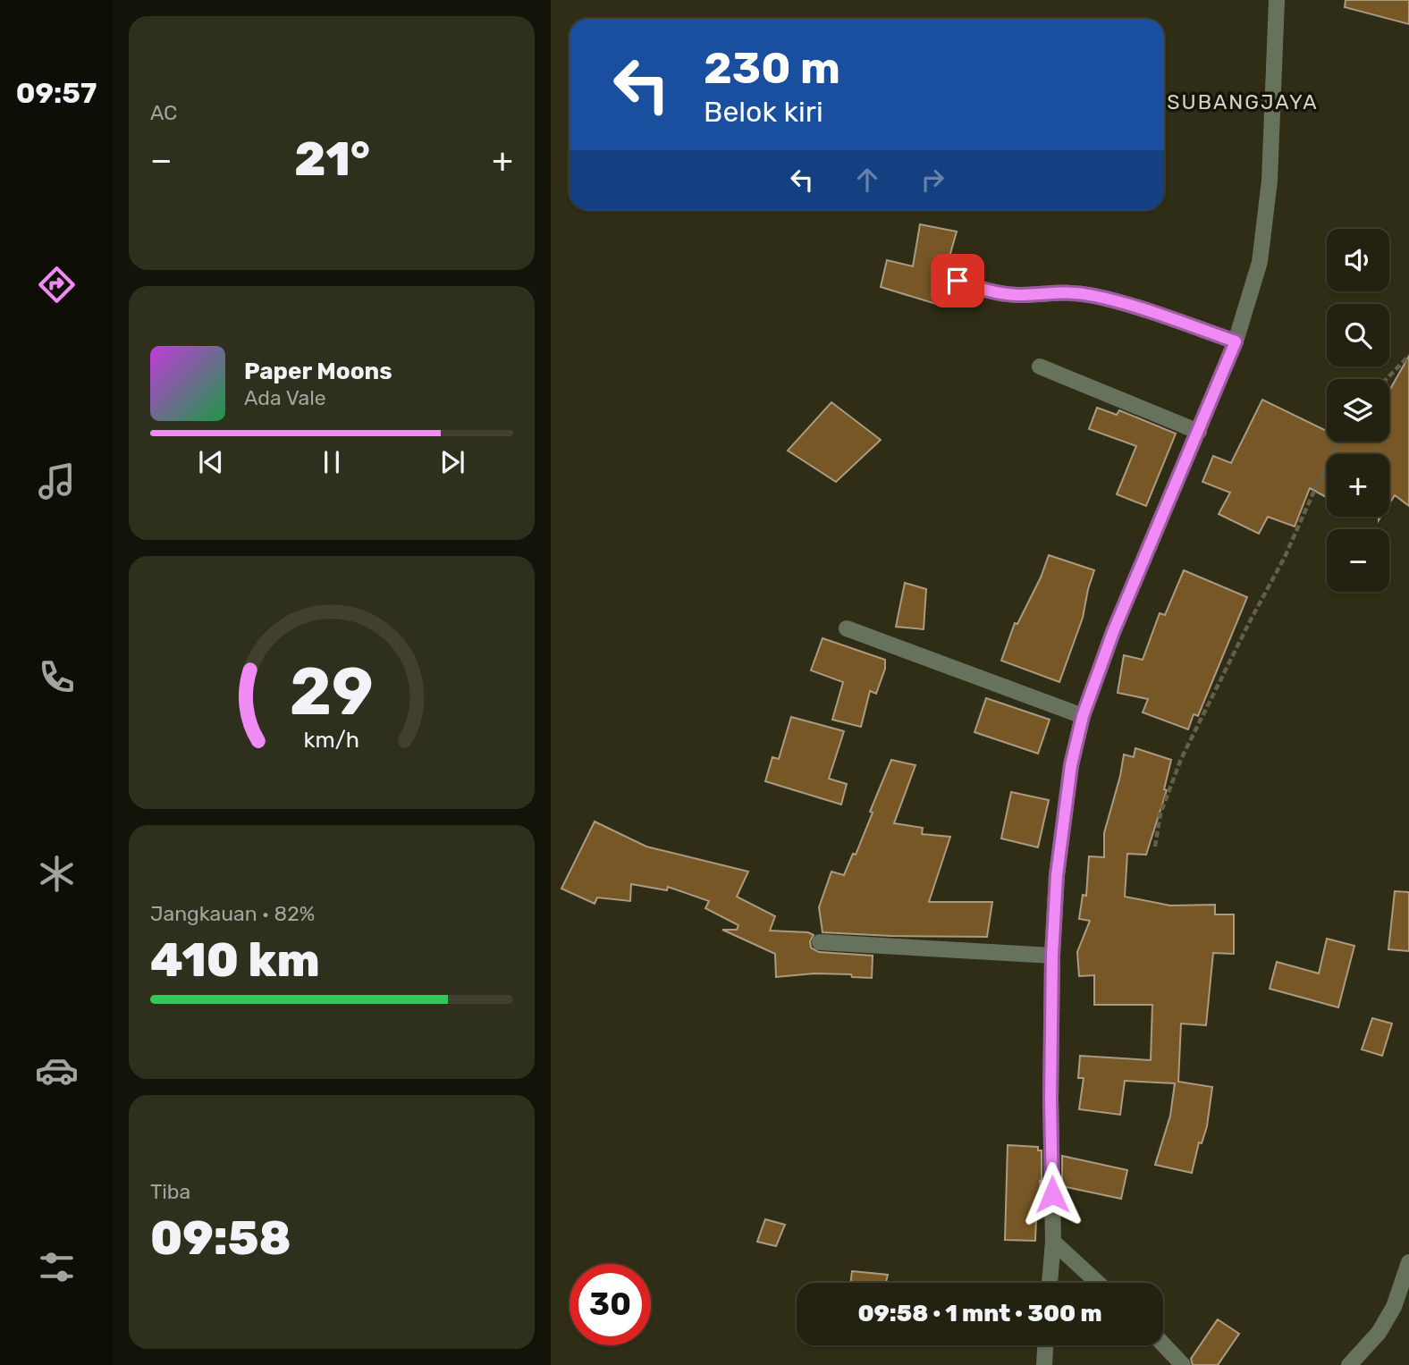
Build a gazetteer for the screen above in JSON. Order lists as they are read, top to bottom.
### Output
{
  "districts": ["SUBANGJAYA"],
  "page": {
    "tabs": "09:57",
    "tile": [
      "AC",
      ["Jangkauan · 82%", "410 km"],
      ["Tiba", "09:58"]
    ],
    "turn": ["230 m", "Belok kiri"],
    "heat": ["−", "21°", "+"],
    "map_buttons": ["+", "−"],
    "song": ["Paper Moons", "Ada Vale"],
    "limit": "30",
    "trip": "09:58 · 1 mnt · 300 m",
    "gauge": ["29", "km/h"]
  }
}
